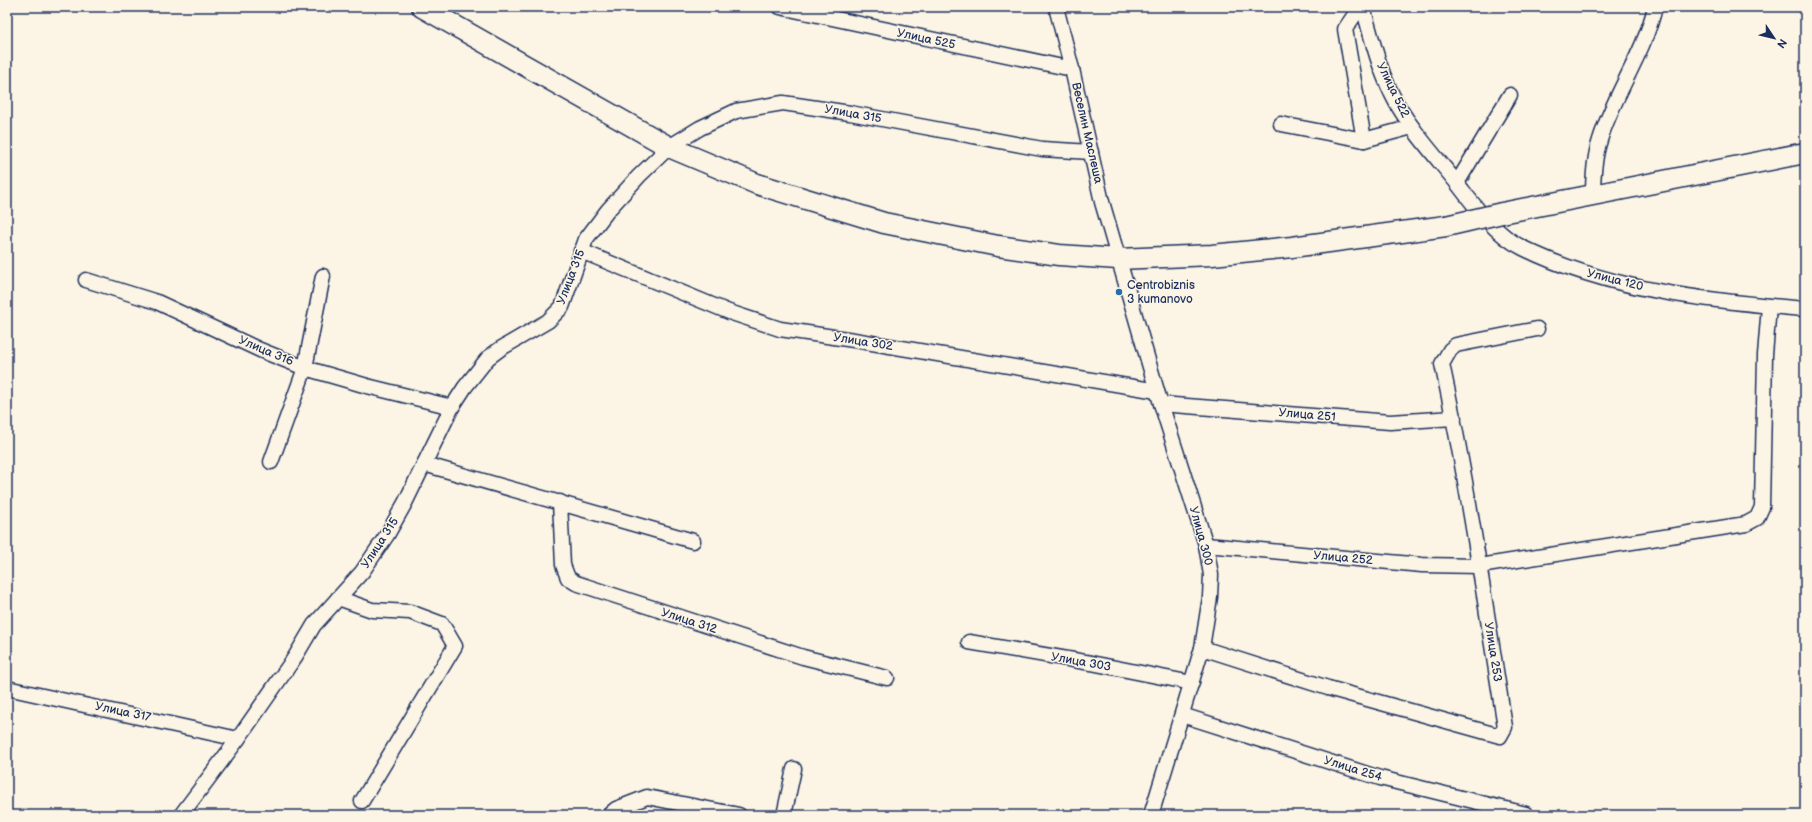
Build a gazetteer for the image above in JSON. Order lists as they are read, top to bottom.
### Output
{
  "streets": {
    "street": [
      "Улица 525",
      "Улица 522",
      "Улица 315",
      "Веселин Маслеша",
      "Улица 120",
      "Улица 302",
      "Улица 316",
      "Улица 251",
      "Улица 300",
      "Улица 252",
      "Улица 312",
      "Улица 253",
      "Улица 303",
      "Улица 317",
      "Улица 254"
    ]
  },
  "crossings": [
    ["Улица 525", "Веселин Маслеша"],
    ["Улица 522", "Улица 120"],
    ["Улица 315", "Веселин Маслеша"],
    ["Улица 315", "Улица 302"],
    ["Улица 315", "Улица 316"],
    ["Улица 315", "Улица 317"],
    ["Веселин Маслеша", "Улица 300"],
    ["Улица 120", "Улица 252"],
    ["Улица 302", "Улица 251"],
    ["Улица 302", "Улица 300"],
    ["Улица 251", "Улица 300"],
    ["Улица 300", "Улица 252"],
    ["Улица 300", "Улица 253"],
    ["Улица 300", "Улица 303"],
    ["Улица 300", "Улица 254"],
    ["Улица 252", "Улица 253"]
  ],
  "places": ["Centrobiznis 3 kumanovo"],
  "north": "bottom right"
}
